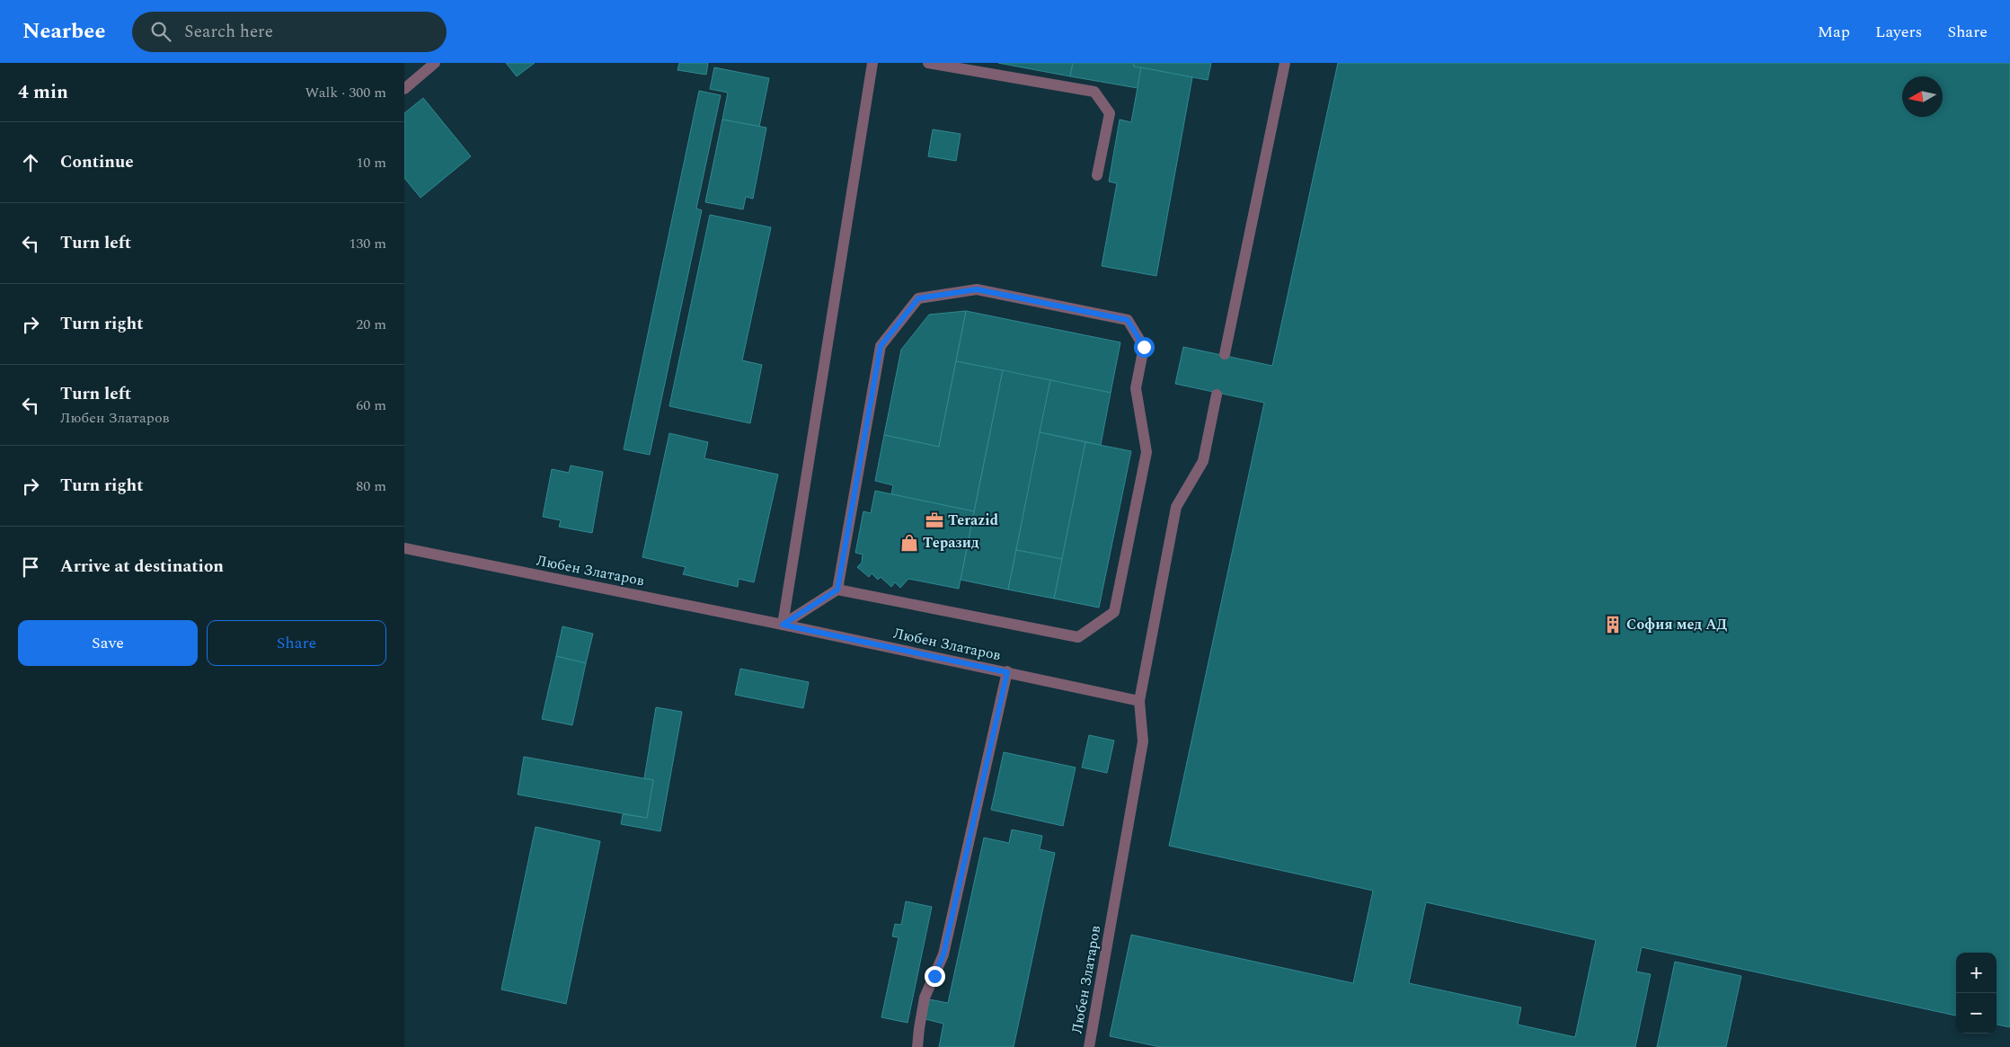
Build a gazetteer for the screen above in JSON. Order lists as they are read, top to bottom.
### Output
{
  "streets": {
    "street": ["Любен Златаров"]
  },
  "places": {
    "office": ["Terazid"],
    "shop": ["Теразид"],
    "building": ["София мед АД"]
  },
  "north": "left",
  "page": {
    "header": "Nearbee",
    "search": "Search here",
    "nav": ["Map", "Layers", "Share"],
    "heading": ["4 min", "Walk · 300 m"],
    "list": [
      ["Continue", "10 m"],
      ["Turn left", "130 m"],
      ["Turn right", "20 m"],
      ["Turn left", "Любен Златаров", "60 m"],
      ["Turn right", "80 m"],
      "Arrive at destination"
    ],
    "buttons": ["Save", "Share"],
    "map_buttons": ["+", "−"]
  }
}
